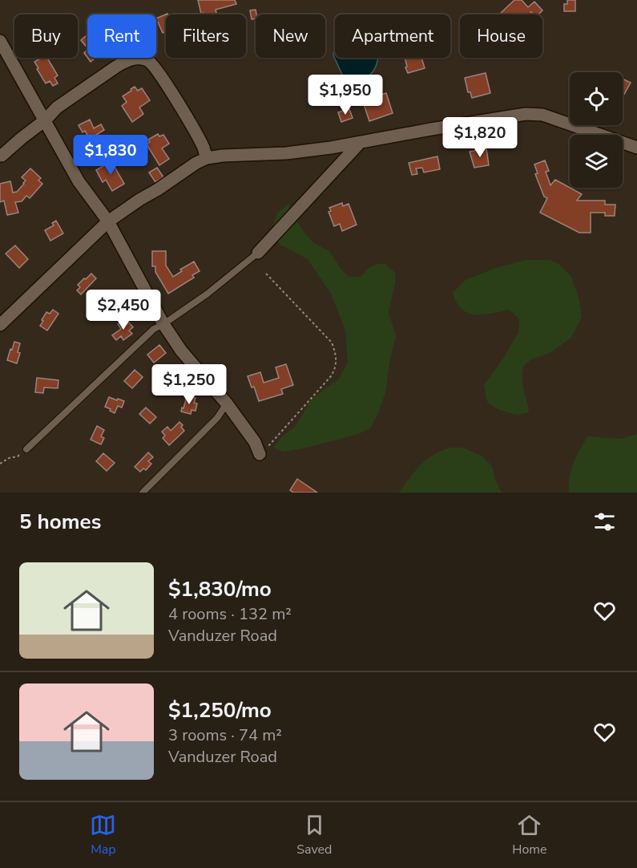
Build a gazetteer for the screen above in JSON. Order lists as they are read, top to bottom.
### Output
{
  "page": {
    "chip": [
      "Buy",
      "Rent",
      "Filters",
      "New",
      "Apartment",
      "House"
    ],
    "price": [
      "$1,950",
      "$1,820",
      "$1,830",
      "$2,450",
      "$1,250"
    ],
    "heading": "5 homes",
    "list": [
      {
        "name": "$1,830/mo",
        "note": "4 rooms · 132 m² · Vanduzer Road"
      },
      {
        "name": "$1,250/mo",
        "note": "3 rooms · 74 m² · Vanduzer Road"
      }
    ],
    "tabs": ["Map", "Saved", "Home"]
  }
}
